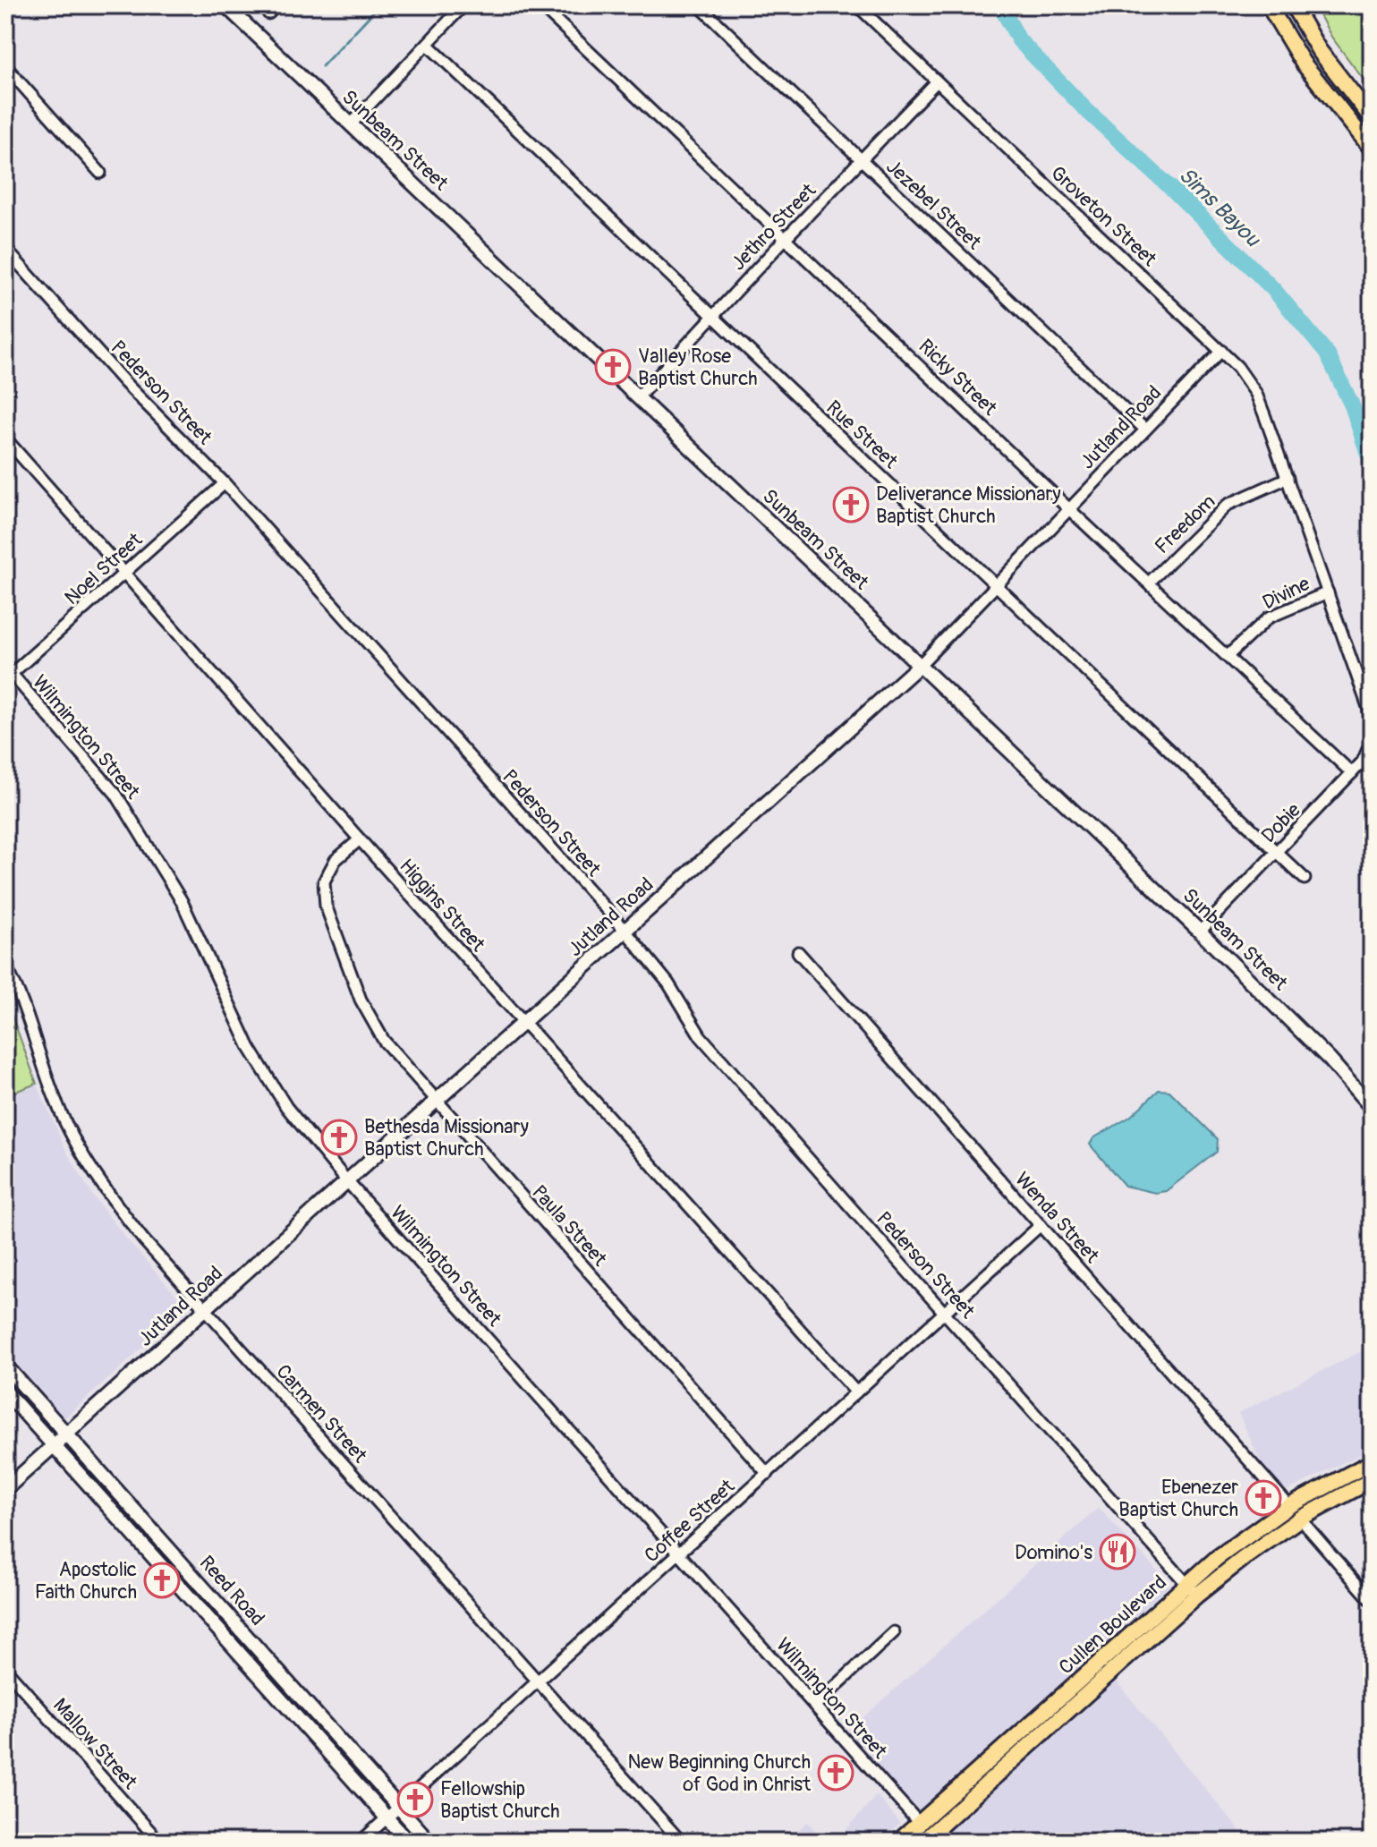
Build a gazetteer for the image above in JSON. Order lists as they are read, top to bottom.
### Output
{
  "streets": {
    "main road": ["Cullen Boulevard"],
    "street": [
      "Sunbeam Street",
      "Jezebel Street",
      "Groveton Street",
      "Jethro Street",
      "Ricky Street",
      "Pederson Street",
      "Jutland Road",
      "Rue Street",
      "Freedom",
      "Noel Street",
      "Divine",
      "Wilmington Street",
      "Dobie",
      "Higgins Street",
      "Wenda Street",
      "Paula Street",
      "Carmen Street",
      "Coffee Street",
      "Reed Road",
      "Mallow Street"
    ]
  },
  "crossings": [
    ["Sunbeam Street", "Jethro Street"],
    ["Sunbeam Street", "Jutland Road"],
    ["Sunbeam Street", "Dobie"],
    ["Jezebel Street", "Jethro Street"],
    ["Jezebel Street", "Jutland Road"],
    ["Groveton Street", "Jethro Street"],
    ["Groveton Street", "Jutland Road"],
    ["Groveton Street", "Freedom"],
    ["Jethro Street", "Ricky Street"],
    ["Jethro Street", "Rue Street"],
    ["Ricky Street", "Jutland Road"],
    ["Ricky Street", "Freedom"],
    ["Ricky Street", "Divine"],
    ["Ricky Street", "Dobie"],
    ["Pederson Street", "Jutland Road"],
    ["Pederson Street", "Noel Street"],
    ["Pederson Street", "Coffee Street"],
    ["Pederson Street", "Cullen Boulevard"],
    ["Jutland Road", "Rue Street"],
    ["Jutland Road", "Wilmington Street"],
    ["Jutland Road", "Higgins Street"],
    ["Jutland Road", "Paula Street"],
    ["Jutland Road", "Carmen Street"],
    ["Jutland Road", "Reed Road"],
    ["Rue Street", "Dobie"],
    ["Noel Street", "Wilmington Street"],
    ["Noel Street", "Higgins Street"],
    ["Wilmington Street", "Coffee Street"],
    ["Wilmington Street", "Cullen Boulevard"],
    ["Higgins Street", "Paula Street"],
    ["Higgins Street", "Coffee Street"],
    ["Wenda Street", "Coffee Street"],
    ["Wenda Street", "Cullen Boulevard"],
    ["Paula Street", "Coffee Street"],
    ["Carmen Street", "Coffee Street"],
    ["Coffee Street", "Reed Road"]
  ],
  "water": ["Sims Bayou"],
  "places": {
    "church": [
      "Valley Rose Baptist Church",
      "Deliverance Missionary Baptist Church",
      "Bethesda Missionary Baptist Church",
      "Ebenezer Baptist Church",
      "Apostolic Faith Church",
      "New Beginning Church of God in Christ",
      "Fellowship Baptist Church"
    ],
    "restaurant": ["Domino's"]
  }
}
